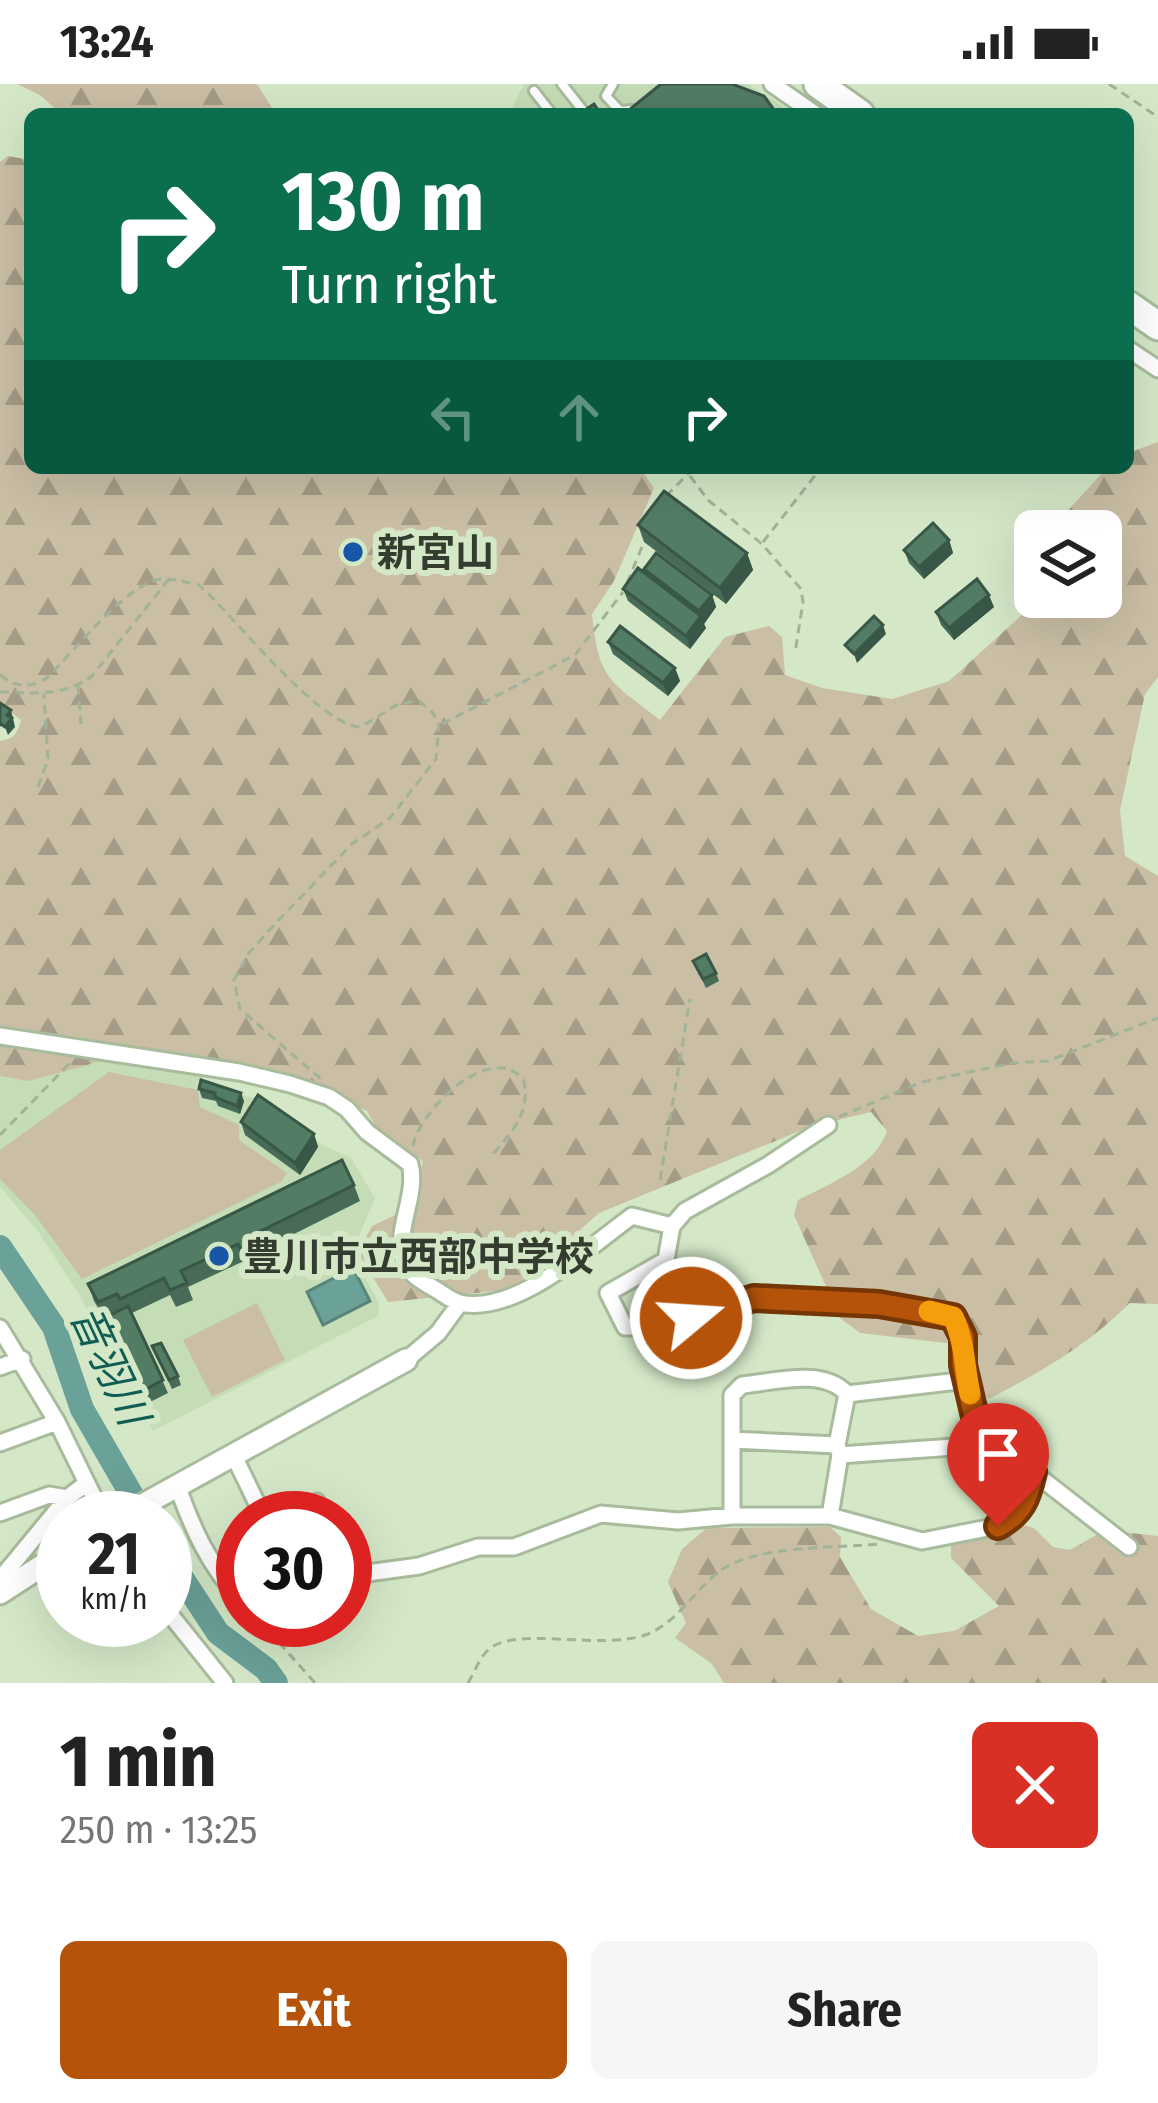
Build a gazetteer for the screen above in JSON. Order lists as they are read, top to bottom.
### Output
{
  "water": ["音羽川"],
  "places": ["新宮山", "豊川市立西部中学校"],
  "page": {
    "status": "13:24",
    "turn": ["130 m", "Turn right"],
    "speed": "21 km/h",
    "limit": "30",
    "heading": ["1 min", "250 m · 13:25"],
    "buttons": ["Exit", "Share"]
  }
}
